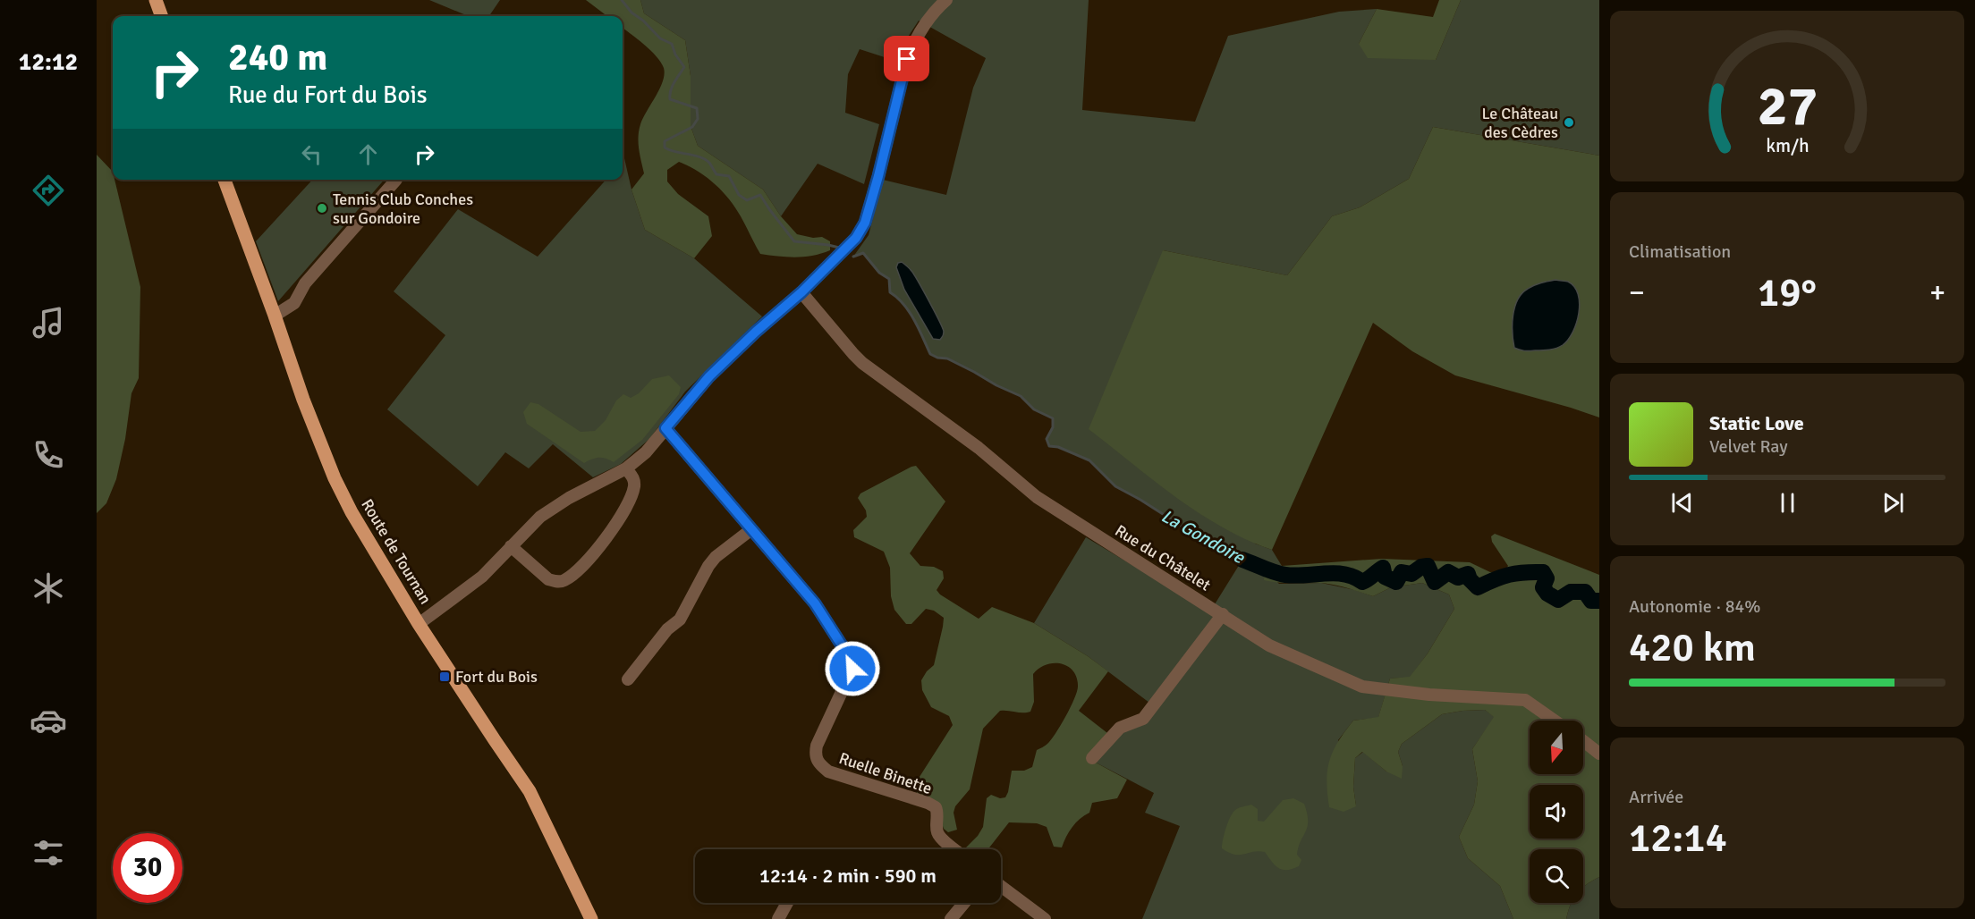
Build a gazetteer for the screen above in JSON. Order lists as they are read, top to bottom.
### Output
{
  "streets": {
    "main road": ["Route de Tournan"],
    "street": ["Rue du Châtelet", "Ruelle Binette"]
  },
  "water": ["La Gondoire"],
  "places": {
    "other": ["Le Château des Cèdres", "Tennis Club Conches sur Gondoire"],
    "transit": ["Fort du Bois"]
  },
  "north": "bottom",
  "page": {
    "tabs": "12:12",
    "turn": ["240 m", "Rue du Fort du Bois"],
    "tile": [
      "Climatisation",
      ["Autonomie · 84%", "420 km"],
      ["Arrivée", "12:14"]
    ],
    "heat": ["−", "19°", "+"],
    "song": ["Static Love", "Velvet Ray"],
    "limit": "30",
    "trip": "12:14 · 2 min · 590 m",
    "gauge": ["27", "km/h"]
  }
}
